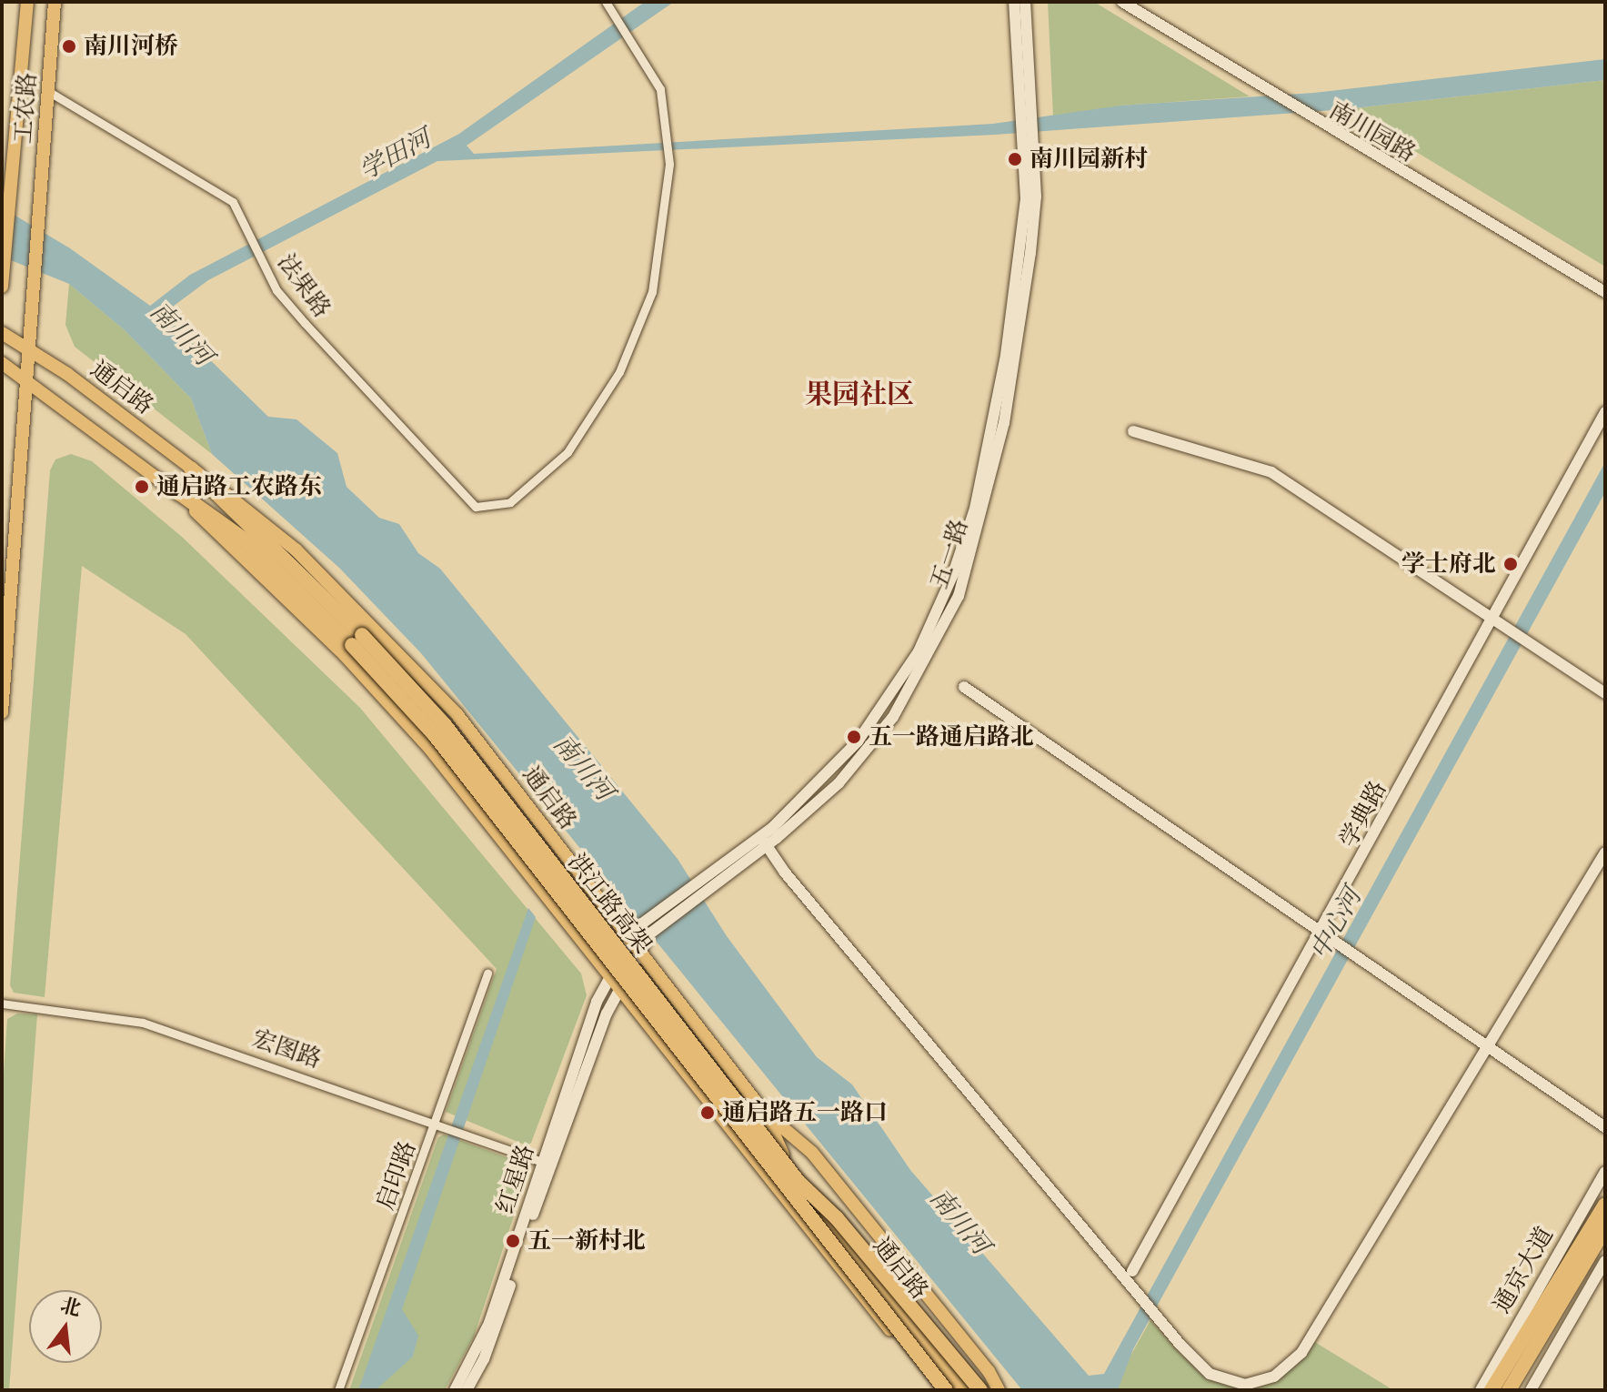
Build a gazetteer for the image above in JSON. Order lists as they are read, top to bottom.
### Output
{
  "streets": {
    "highway": ["洪江路高架", "通京大道"],
    "main road": ["工农路", "通启路"],
    "street": [
      "南川园路",
      "法果路",
      "五一路",
      "学典路",
      "宏图路",
      "启印路",
      "红星路"
    ]
  },
  "crossings": [
    ["工农路", "法果路"],
    ["工农路", "通启路"],
    ["通启路", "五一路"],
    ["通启路", "洪江路高架"],
    ["通启路", "红星路"],
    ["五一路", "红星路"],
    ["宏图路", "启印路"],
    ["宏图路", "红星路"]
  ],
  "districts": ["果园社区"],
  "water": ["学田河", "南川河", "中心河"],
  "places": [
    "南川河桥",
    "南川园新村",
    "通启路工农路东",
    "学士府北",
    "五一路通启路北",
    "通启路五一路口",
    "五一新村北"
  ],
  "north": "top"
}
